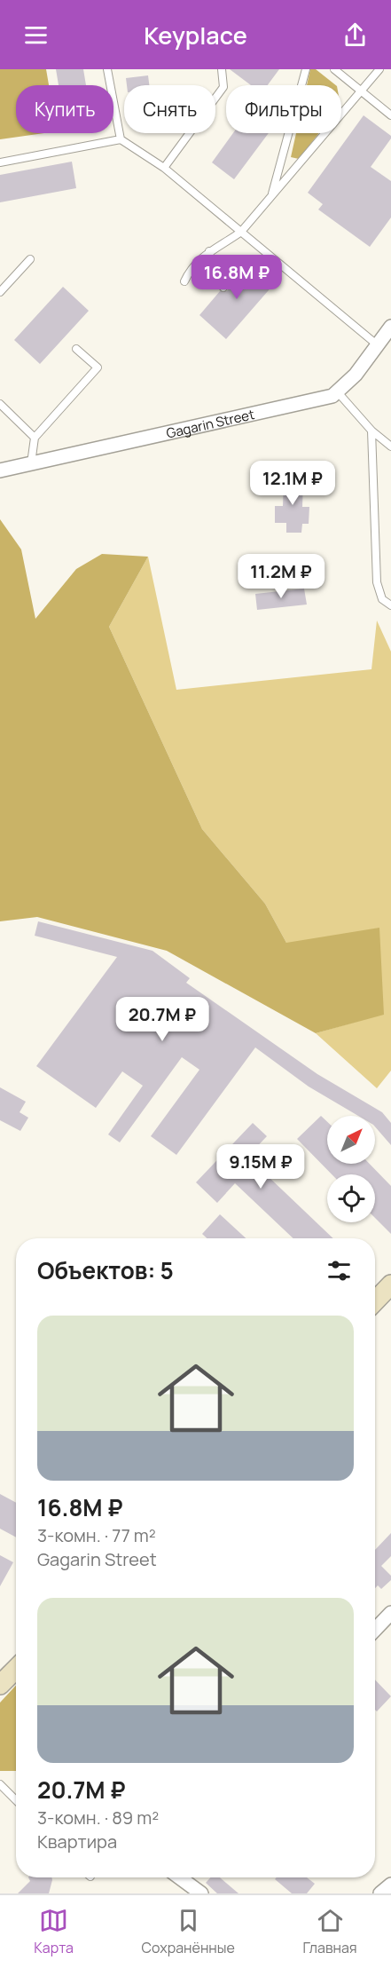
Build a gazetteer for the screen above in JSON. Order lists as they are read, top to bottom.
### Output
{
  "streets": {
    "street": ["Gagarin Street"]
  },
  "north": "top right",
  "page": {
    "header": "Keyplace",
    "chip": ["Купить", "Снять", "Фильтры"],
    "price": [
      "16.8M ₽",
      "12.1M ₽",
      "11.2M ₽",
      "20.7M ₽",
      "9.15M ₽"
    ],
    "heading": "Объектов: 5",
    "list": [
      {
        "name": "16.8M ₽",
        "note": "3-комн. · 77 m² · Gagarin Street"
      },
      {
        "name": "20.7M ₽",
        "note": "3-комн. · 89 m² · Квартира"
      }
    ],
    "tabs": ["Карта", "Сохранённые", "Главная"]
  }
}
